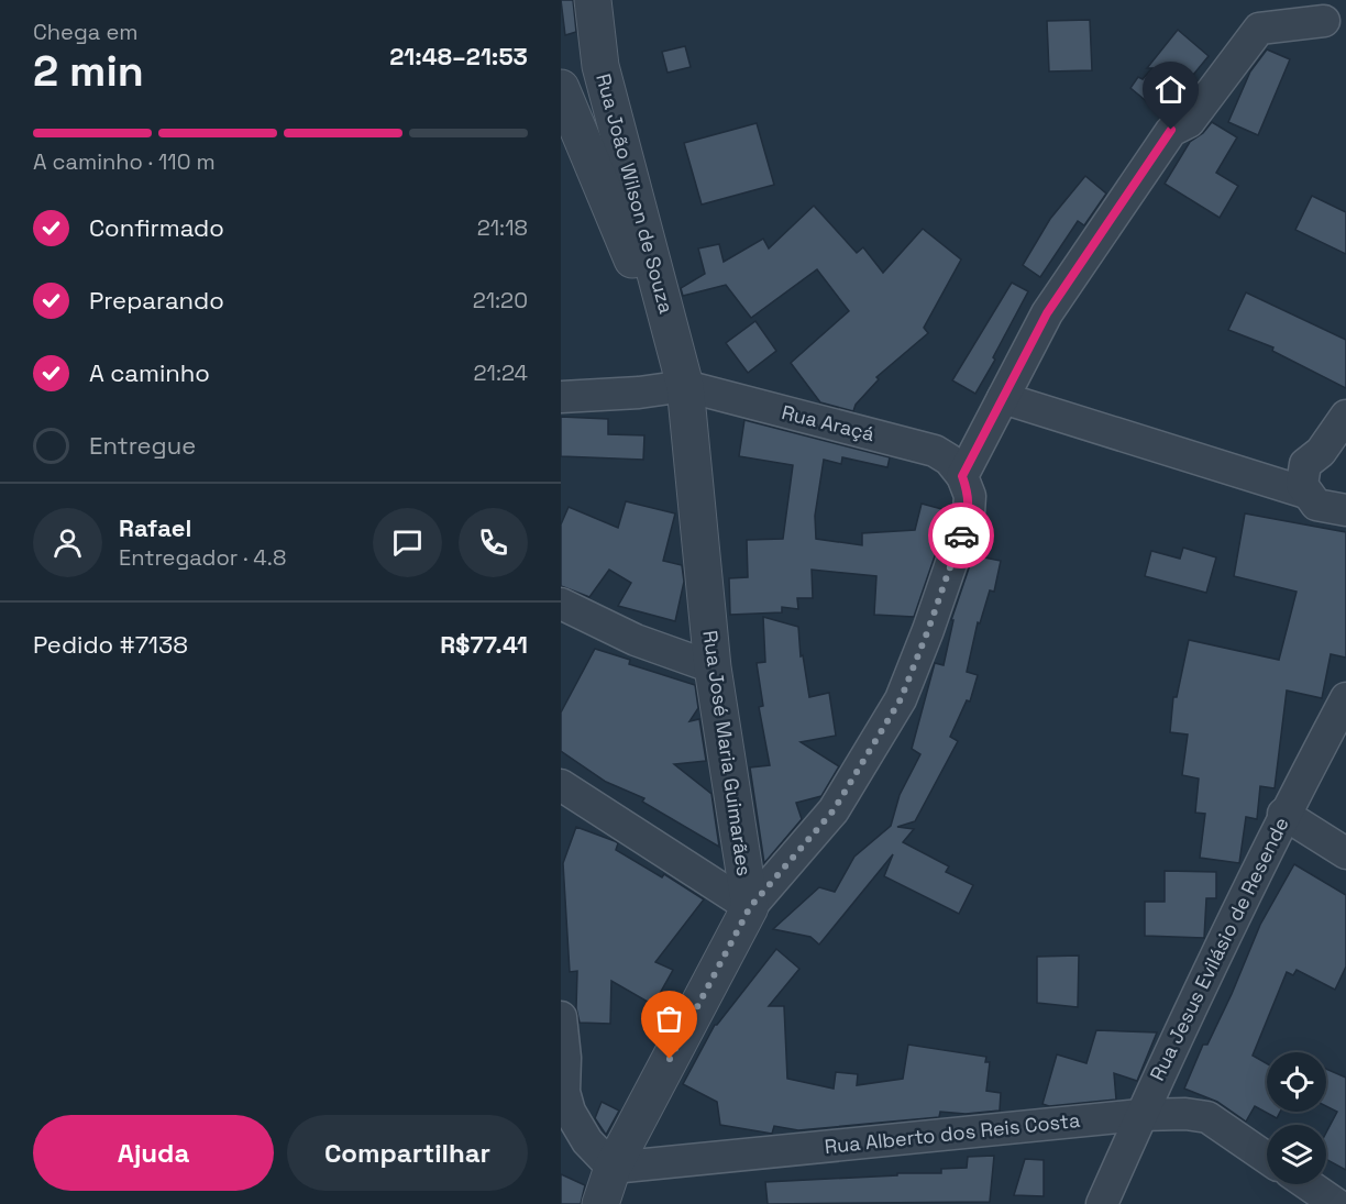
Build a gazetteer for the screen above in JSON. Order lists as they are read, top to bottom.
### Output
{
  "streets": {
    "street": [
      "Rua João Wilson de Souza",
      "Rua Araçá",
      "Rua José Maria Guimarães",
      "Rua Jesus Evilásio de Resende",
      "Rua Alberto dos Reis Costa"
    ]
  },
  "crossings": [
    ["Rua João Wilson de Souza", "Rua Araçá"],
    ["Rua João Wilson de Souza", "Rua José Maria Guimarães"],
    ["Rua Araçá", "Rua José Maria Guimarães"],
    ["Rua Jesus Evilásio de Resende", "Rua Alberto dos Reis Costa"]
  ],
  "page": {
    "heading": ["2 min", "Chega em", "21:48–21:53"],
    "panel": [
      "Rafael",
      "Entregador · 4.8",
      "Pedido #7138",
      "R$77.41"
    ],
    "bar": "A caminho · 110 m",
    "list": [
      ["Confirmado", "21:18"],
      ["Preparando", "21:20"],
      ["A caminho", "21:24"],
      "Entregue"
    ],
    "buttons": ["Ajuda", "Compartilhar"]
  }
}
